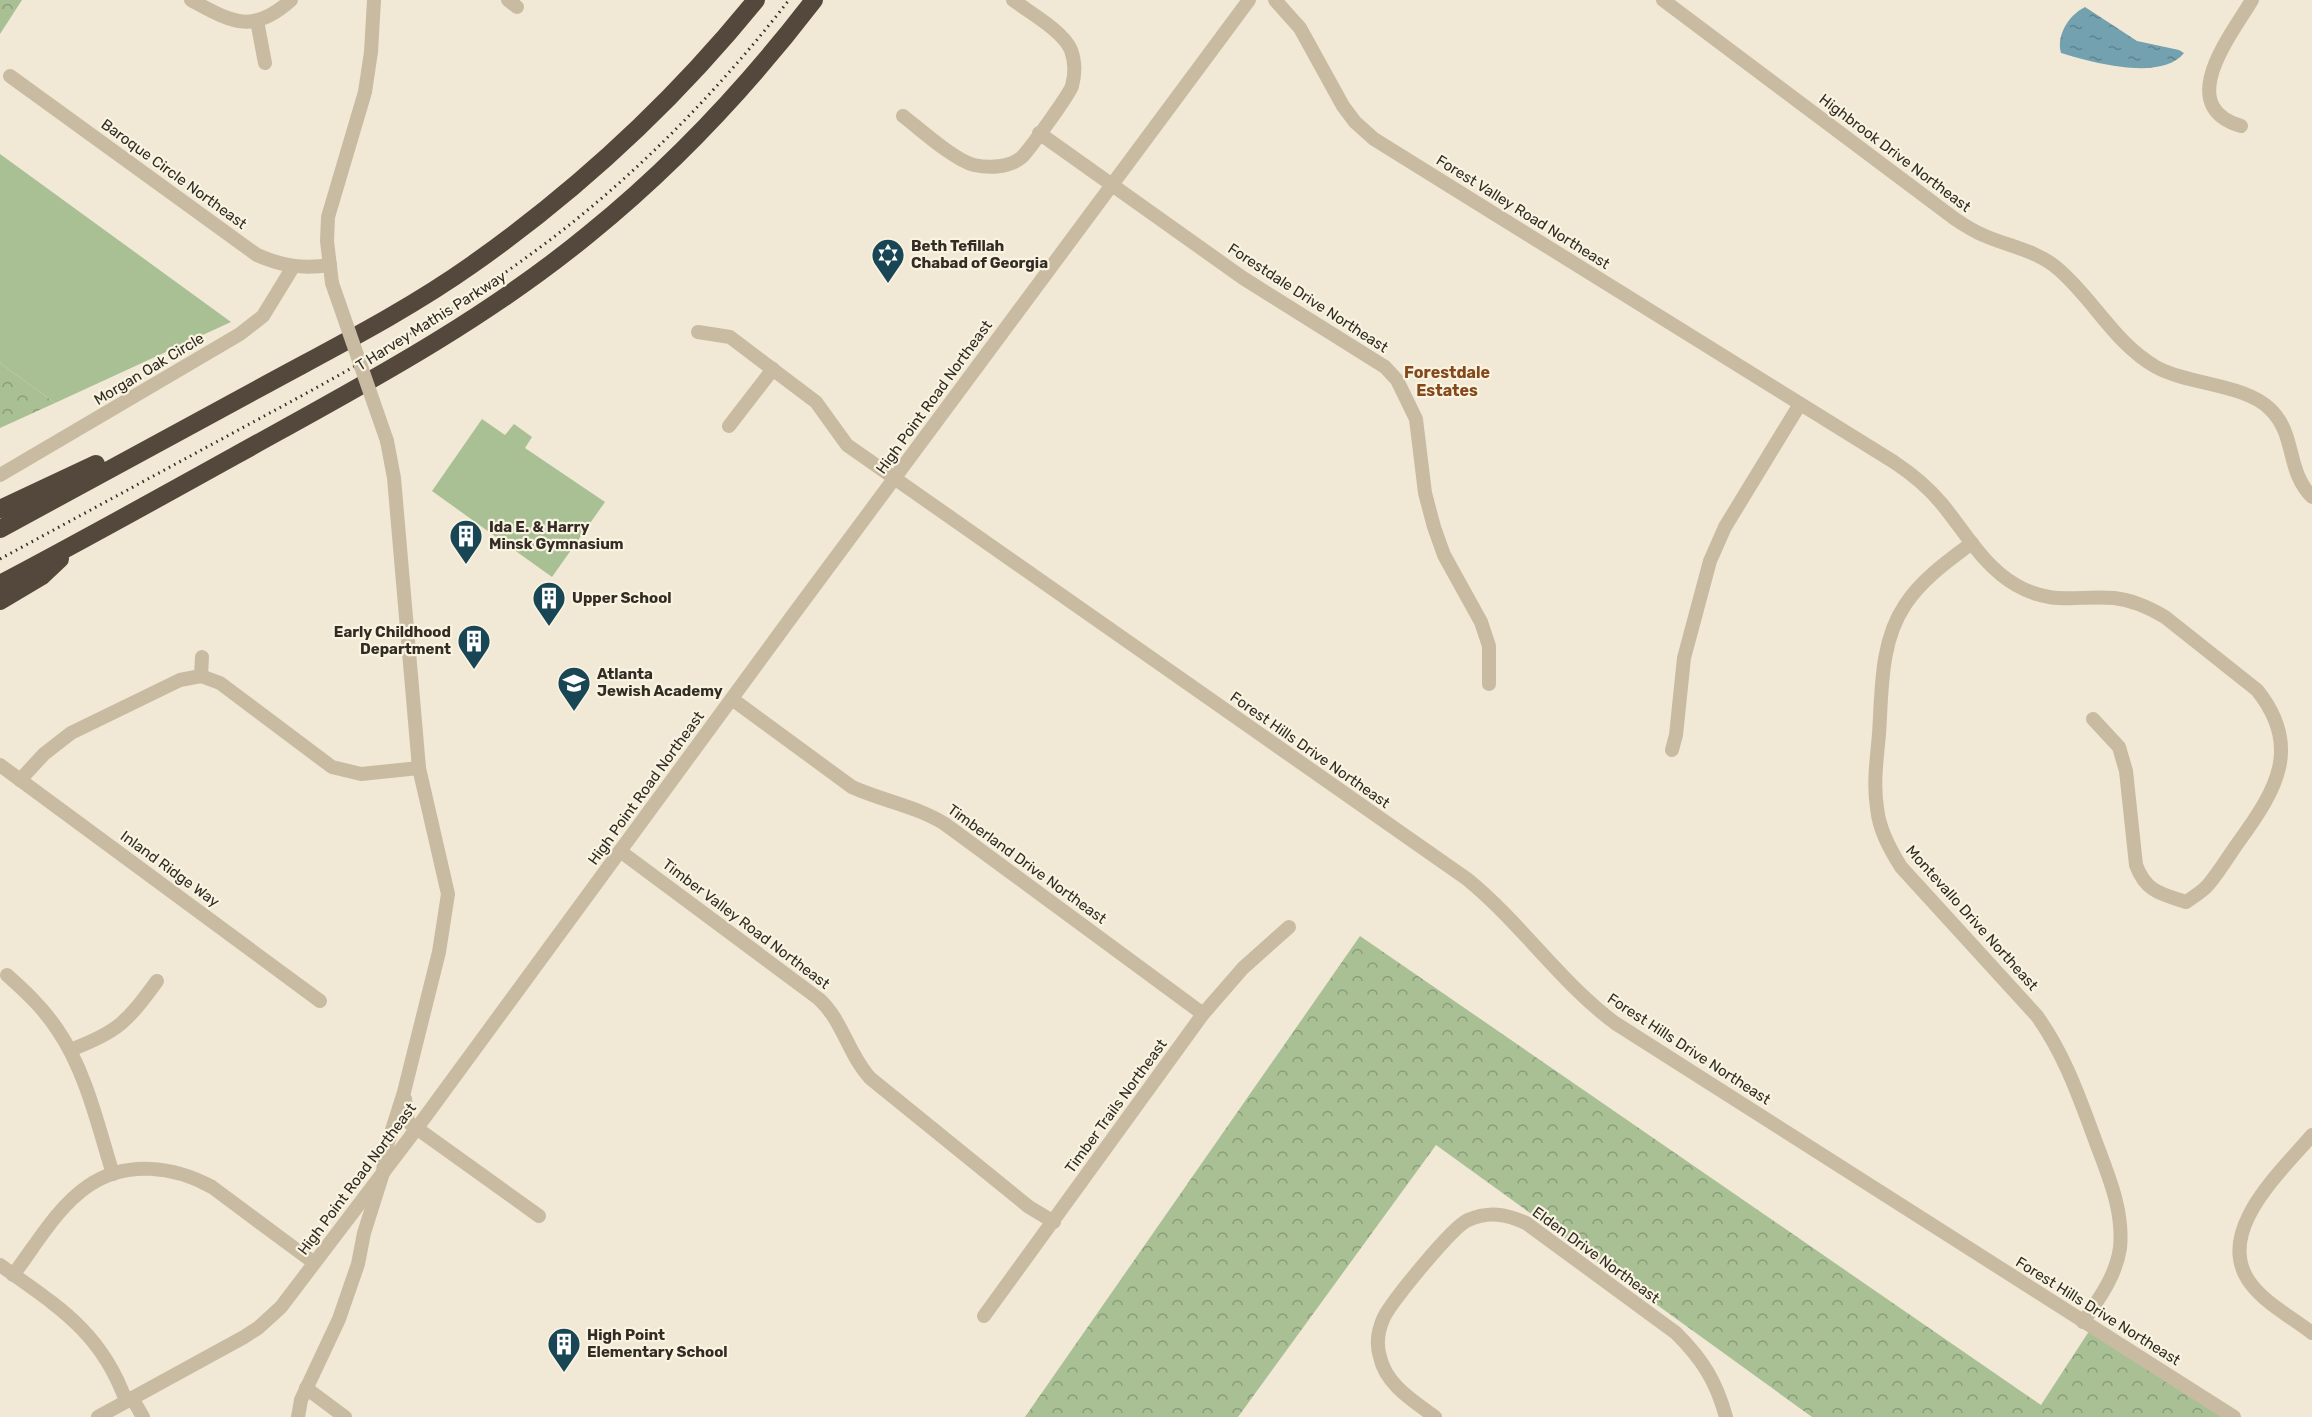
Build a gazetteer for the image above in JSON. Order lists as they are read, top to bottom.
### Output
{
  "streets": {
    "highway": ["T Harvey Mathis Parkway"],
    "street": [
      "Highbrook Drive Northeast",
      "Baroque Circle Northeast",
      "Forest Valley Road Northeast",
      "Forestdale Drive Northeast",
      "Morgan Oak Circle",
      "High Point Road Northeast",
      "Forest Hills Drive Northeast",
      "Timberland Drive Northeast",
      "Inland Ridge Way",
      "Montevallo Drive Northeast",
      "Timber Valley Road Northeast",
      "Timber Trails Northeast",
      "Elden Drive Northeast"
    ]
  },
  "crossings": [
    ["Baroque Circle Northeast", "Morgan Oak Circle"],
    ["Forest Valley Road Northeast", "Montevallo Drive Northeast"],
    ["Forestdale Drive Northeast", "High Point Road Northeast"],
    ["High Point Road Northeast", "Forest Hills Drive Northeast"],
    ["High Point Road Northeast", "Timberland Drive Northeast"],
    ["High Point Road Northeast", "Timber Valley Road Northeast"],
    ["Forest Hills Drive Northeast", "Montevallo Drive Northeast"],
    ["Timberland Drive Northeast", "Timber Trails Northeast"],
    ["Timber Valley Road Northeast", "Timber Trails Northeast"]
  ],
  "districts": ["Forestdale Estates"],
  "places": {
    "synagogue": ["Beth Tefillah Chabad of Georgia"],
    "building": [
      "Ida E. & Harry Minsk Gymnasium",
      "Upper School",
      "Early Childhood Department",
      "High Point Elementary School"
    ],
    "school or university": ["Atlanta Jewish Academy"]
  }
}
